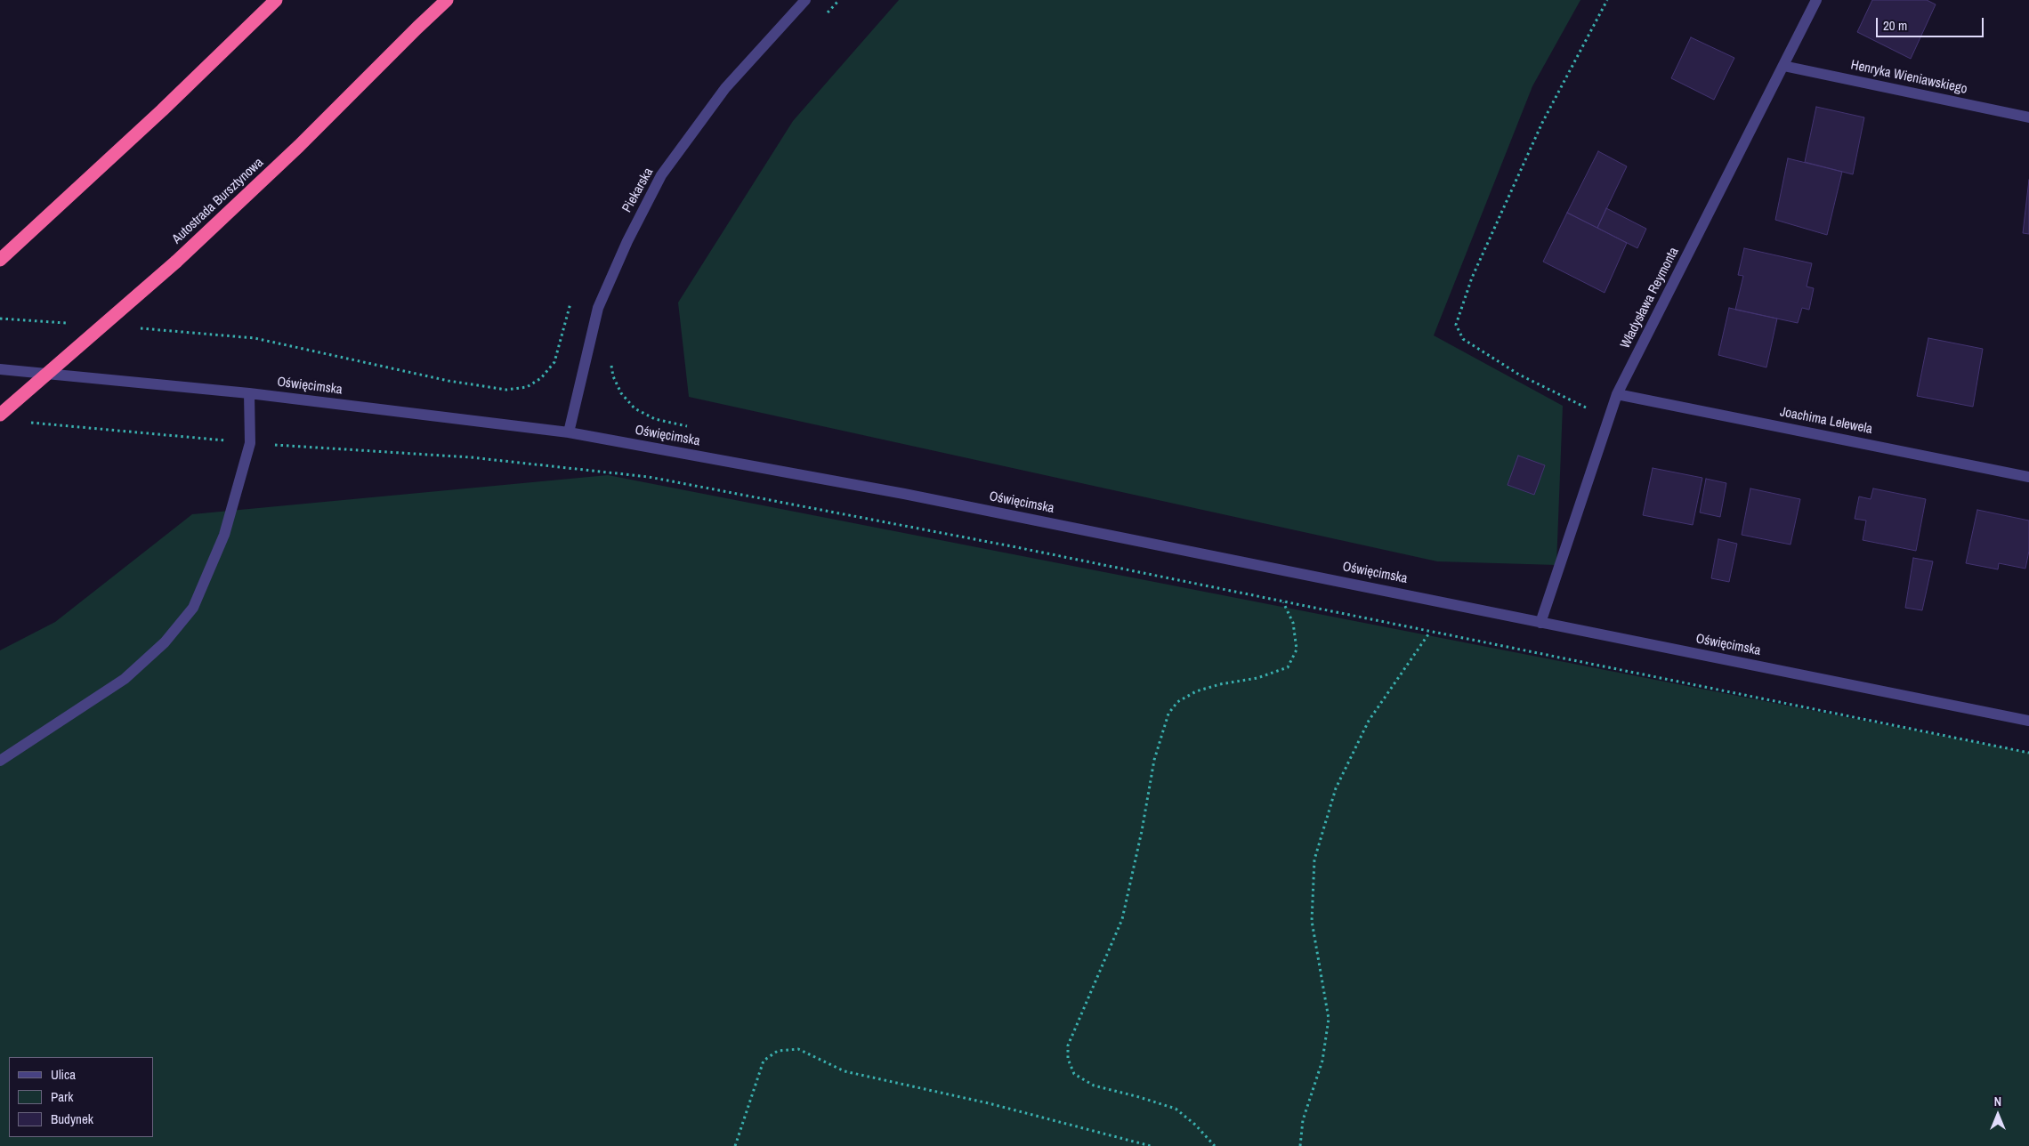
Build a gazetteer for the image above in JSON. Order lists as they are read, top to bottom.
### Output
{
  "streets": {
    "highway": ["Autostrada Bursztynowa"],
    "street": [
      "Henryka Wieniawskiego",
      "Piekarska",
      "Władysława Reymonta",
      "Oświęcimska",
      "Joachima Lelewela"
    ]
  },
  "crossings": [
    ["Henryka Wieniawskiego", "Władysława Reymonta"],
    ["Piekarska", "Oświęcimska"],
    ["Władysława Reymonta", "Oświęcimska"],
    ["Władysława Reymonta", "Joachima Lelewela"]
  ],
  "legend": ["Ulica", "Park", "Budynek"],
  "scale_bar": "20 m",
  "north": "top"
}
